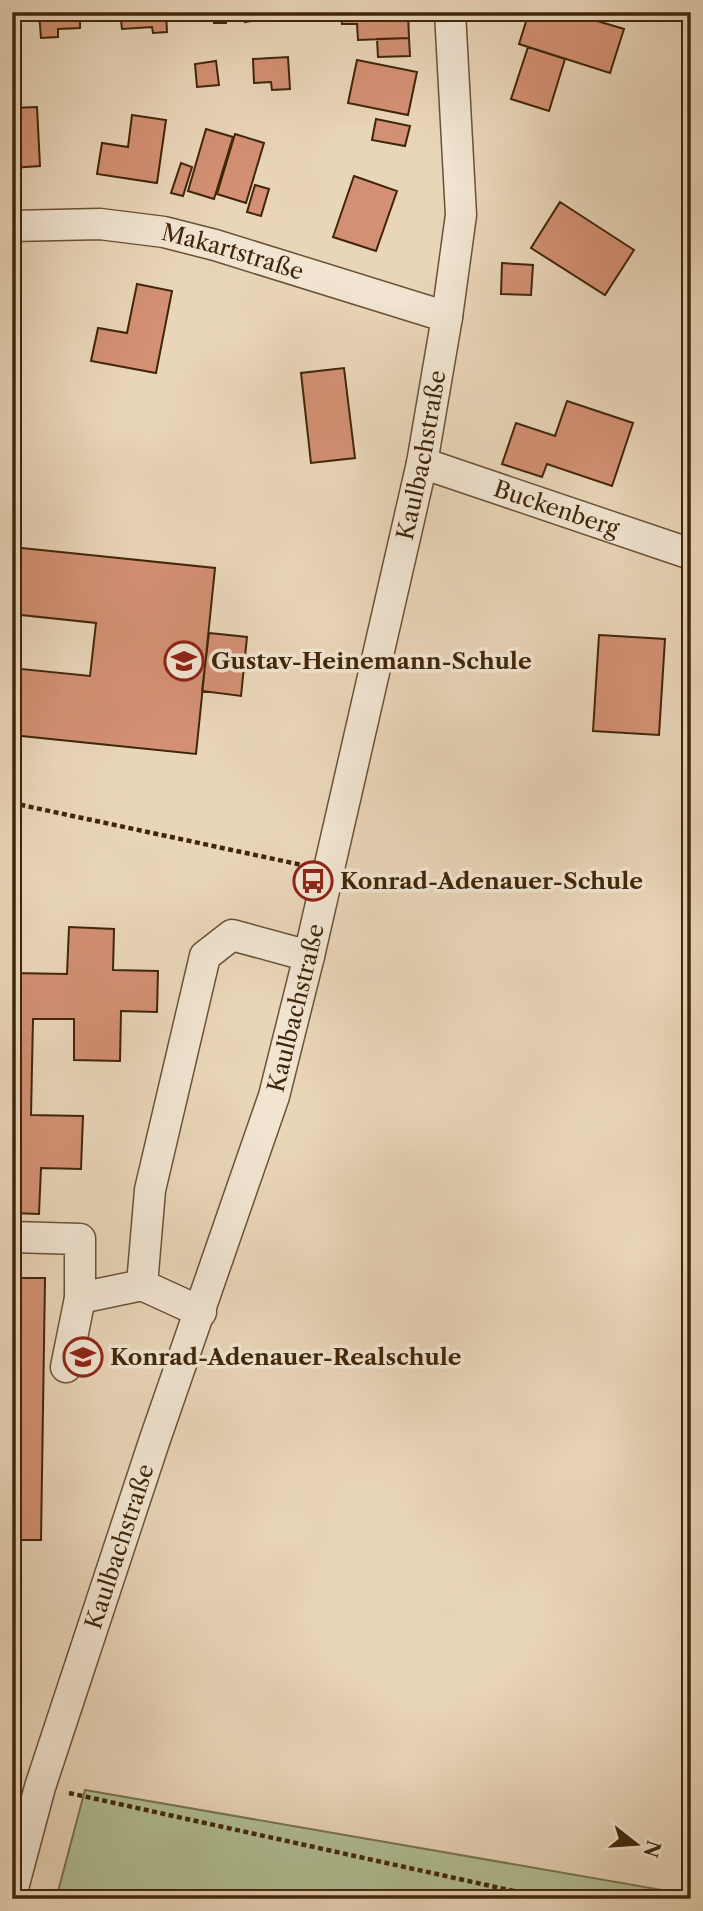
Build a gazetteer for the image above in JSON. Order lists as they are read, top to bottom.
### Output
{
  "streets": {
    "street": ["Makartstraße", "Kaulbachstraße", "Buckenberg"]
  },
  "crossings": [
    ["Makartstraße", "Kaulbachstraße"],
    ["Kaulbachstraße", "Buckenberg"]
  ],
  "places": {
    "school or university": ["Gustav-Heinemann-Schule", "Konrad-Adenauer-Realschule"],
    "bus stop": ["Konrad-Adenauer-Schule"]
  },
  "north": "right"
}
